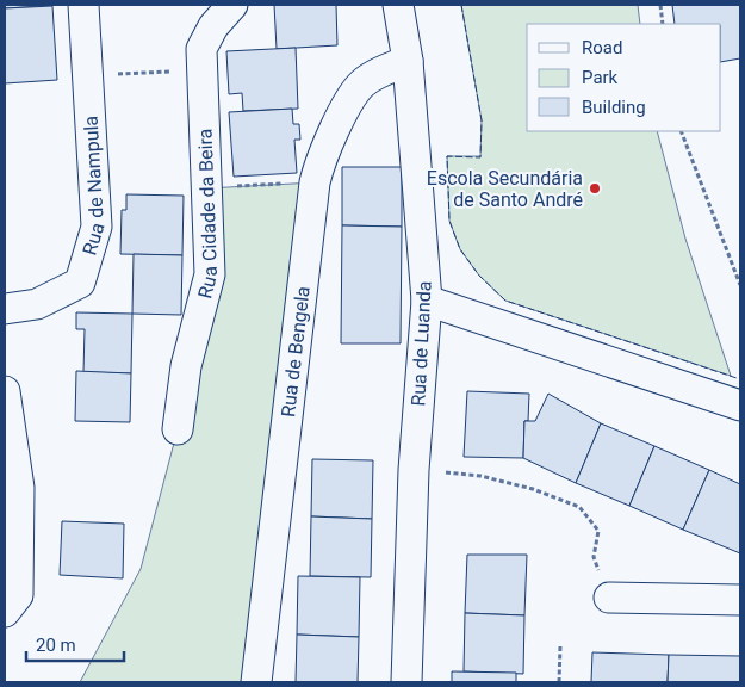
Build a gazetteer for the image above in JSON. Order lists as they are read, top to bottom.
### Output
{
  "streets": {
    "street": [
      "Rua de Nampula",
      "Rua Cidade da Beira",
      "Rua de Luanda",
      "Rua de Bengela"
    ]
  },
  "crossings": [
    ["Rua de Luanda", "Rua de Bengela"]
  ],
  "places": ["Escola Secundária de Santo André"],
  "legend": ["Road", "Park", "Building"],
  "scale_bar": "20 m"
}
